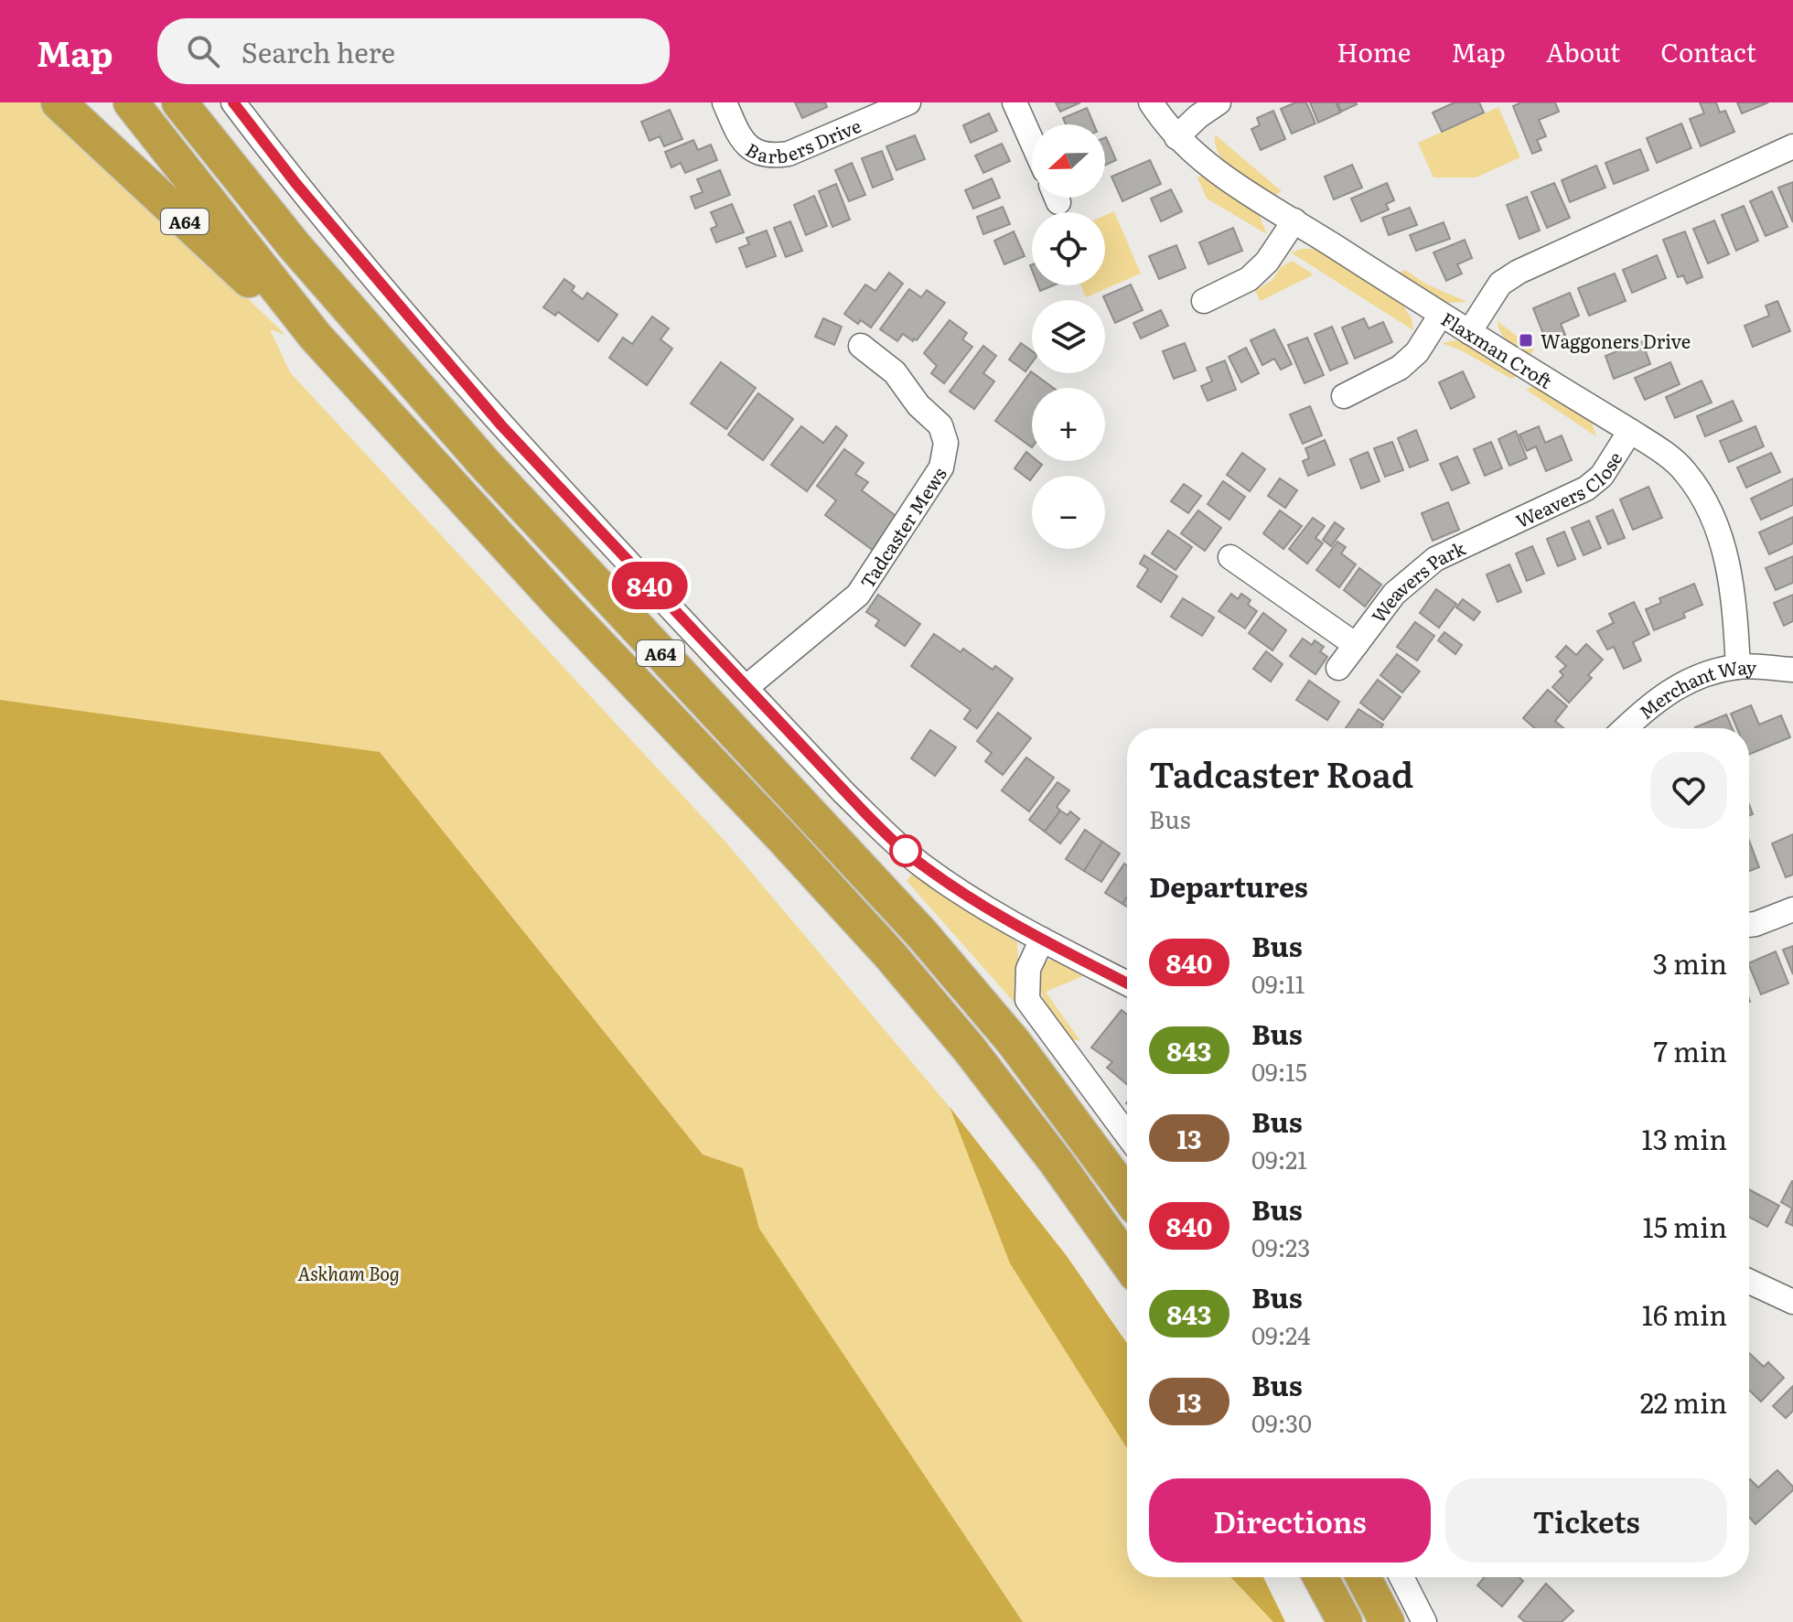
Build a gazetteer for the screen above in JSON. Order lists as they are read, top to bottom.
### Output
{
  "streets": {
    "highway": ["A64"],
    "street": [
      "Barbers Drive",
      "Flaxman Croft",
      "Weavers Close",
      "Tadcaster Mews",
      "Weavers Park",
      "Merchant Way"
    ]
  },
  "crossings": [
    ["Flaxman Croft", "Weavers Close"],
    ["Flaxman Croft", "Merchant Way"],
    ["Weavers Close", "Weavers Park"]
  ],
  "parks": ["Askham Bog"],
  "places": {
    "transit": ["Waggoners Drive"]
  },
  "lines": ["bus line 840"],
  "north": "left",
  "page": {
    "header": "Map",
    "search": "Search here",
    "nav": [
      "Home",
      "Map",
      "About",
      "Contact"
    ],
    "on_map": "840",
    "map_buttons": ["+", "−"],
    "heading": [
      ["Tadcaster Road", "Bus"],
      "Departures"
    ],
    "list": [
      {
        "mark": "840",
        "name": "Bus",
        "note": "09:11",
        "value": "3 min"
      },
      {
        "mark": "843",
        "name": "Bus",
        "note": "09:15",
        "value": "7 min"
      },
      {
        "mark": "13",
        "name": "Bus",
        "note": "09:21",
        "value": "13 min"
      },
      {
        "mark": "840",
        "name": "Bus",
        "note": "09:23",
        "value": "15 min"
      },
      {
        "mark": "843",
        "name": "Bus",
        "note": "09:24",
        "value": "16 min"
      },
      {
        "mark": "13",
        "name": "Bus",
        "note": "09:30",
        "value": "22 min"
      }
    ],
    "buttons": ["Directions", "Tickets"]
  }
}
